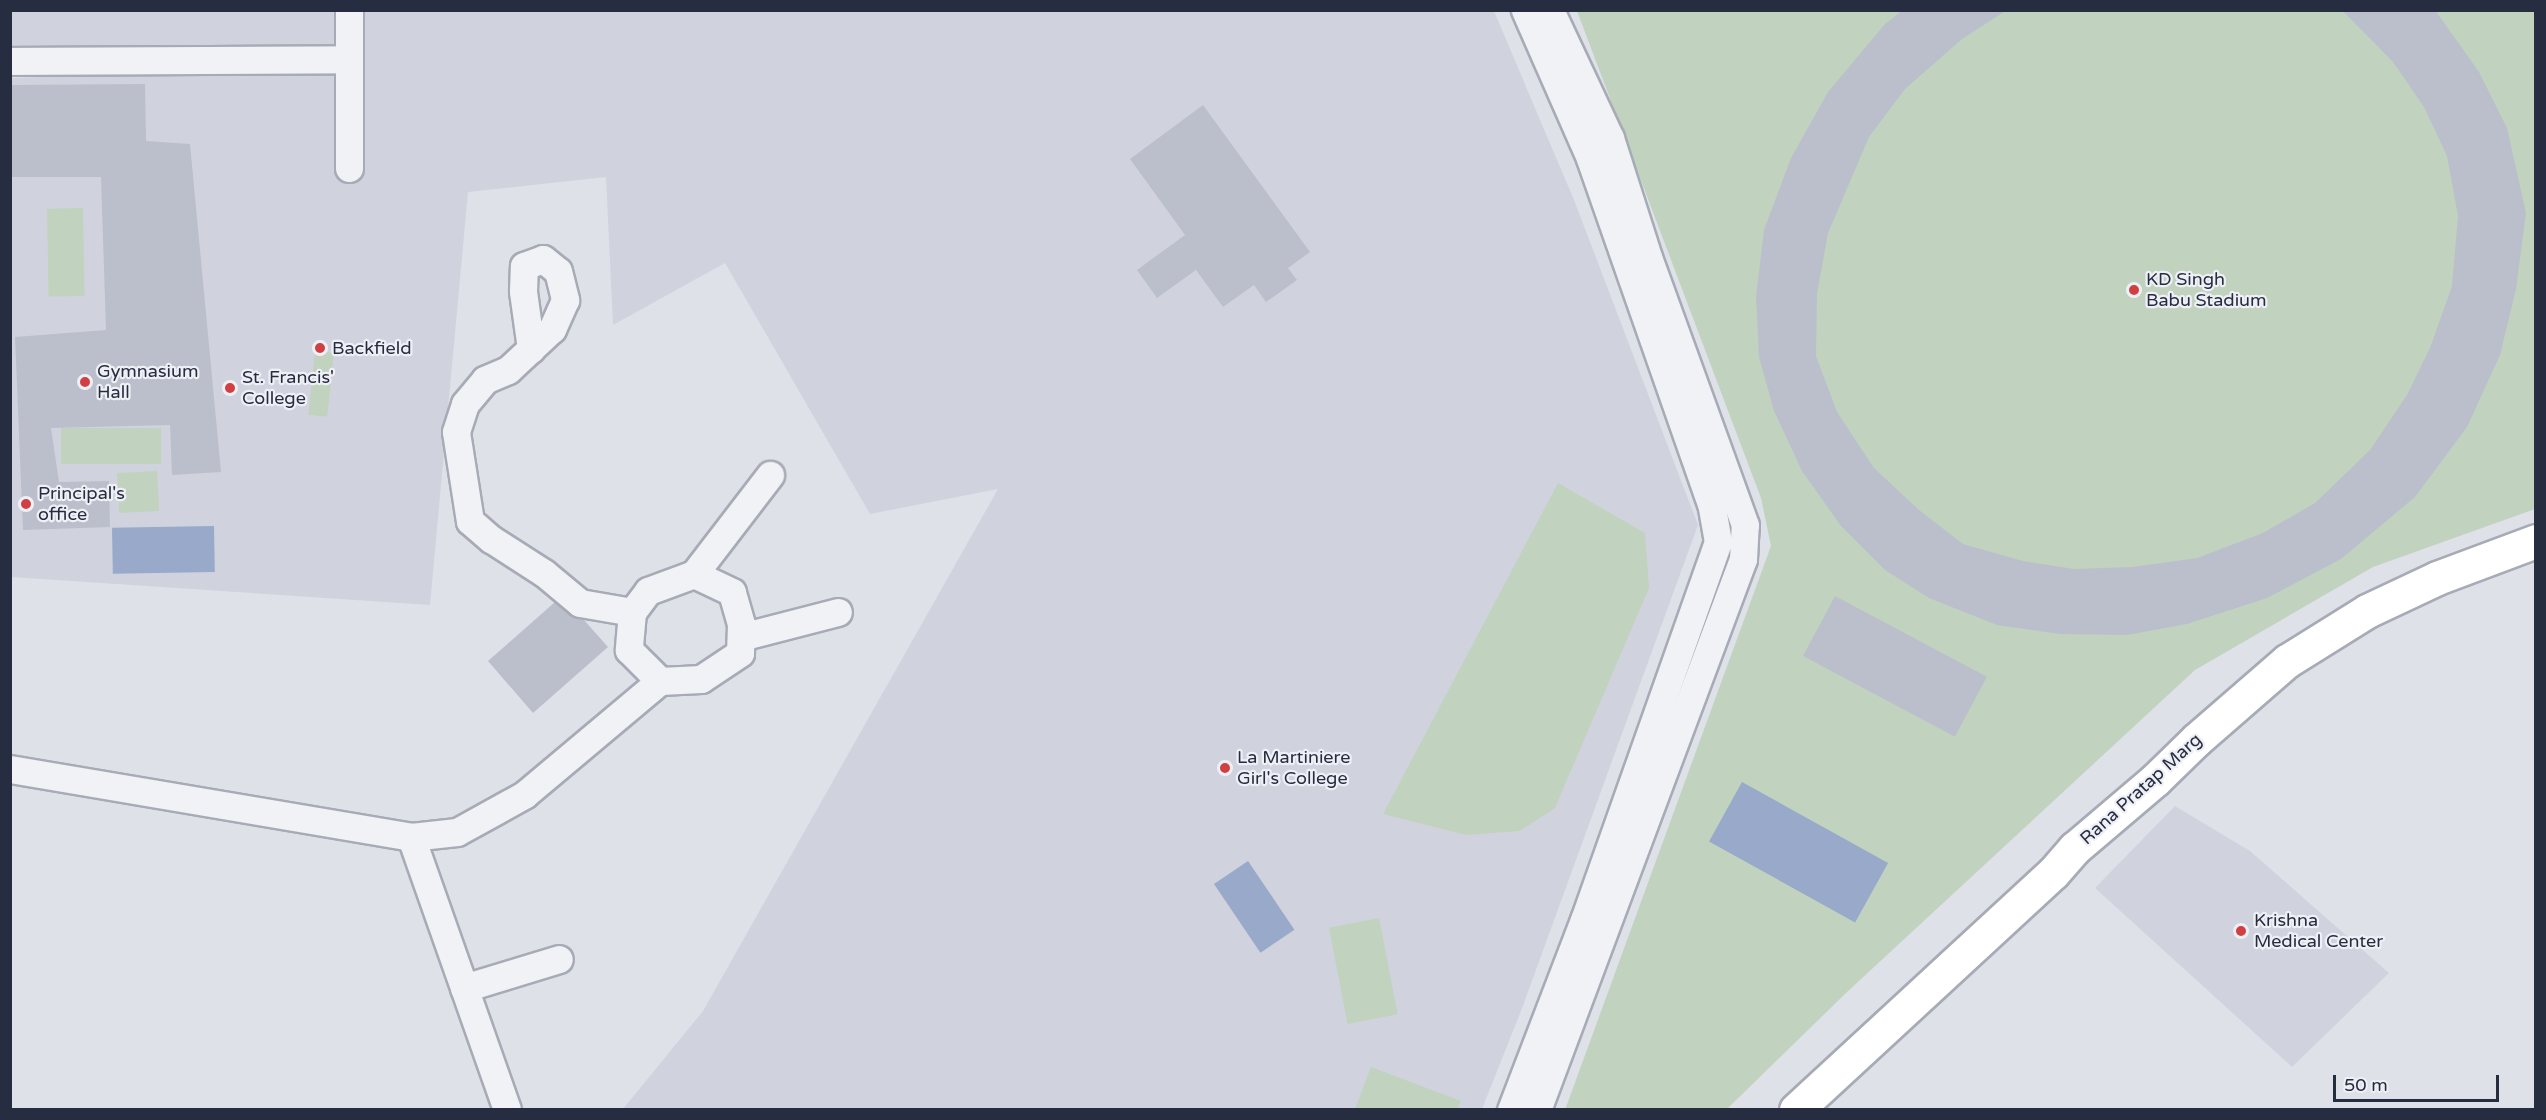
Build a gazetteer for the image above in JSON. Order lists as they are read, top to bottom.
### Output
{
  "streets": {
    "main road": ["Rana Pratap Marg"]
  },
  "places": [
    "KD Singh Babu Stadium",
    "Backfield",
    "Gymnasium Hall",
    "St. Francis' College",
    "Principal's office",
    "La Martiniere Girl's College",
    "Krishna Medical Center"
  ],
  "scale_bar": "50 m"
}
